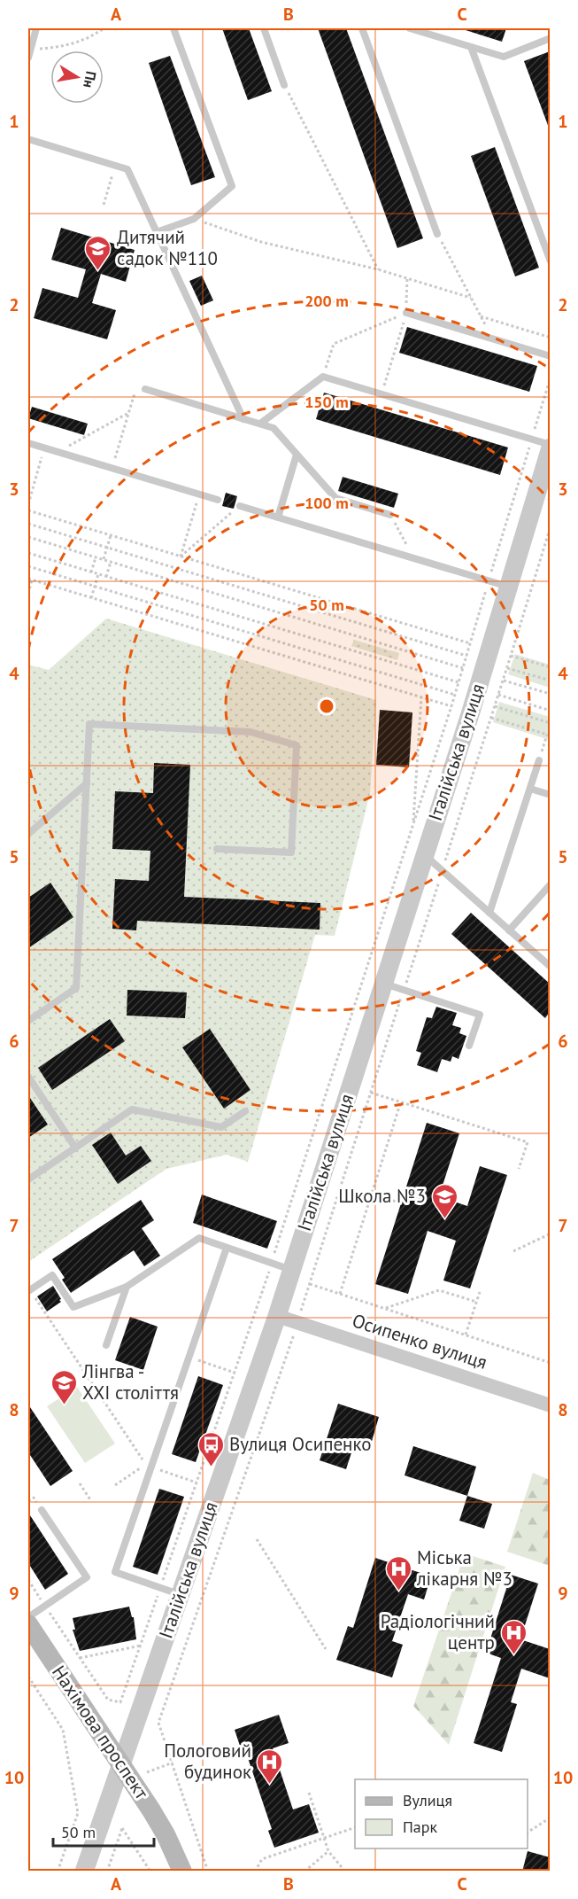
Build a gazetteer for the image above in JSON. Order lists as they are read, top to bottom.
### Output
{
  "streets": {
    "main road": ["Нахімова проспект"],
    "street": ["Італійська вулиця", "Осипенко вулиця"]
  },
  "crossings": [
    ["Італійська вулиця", "Осипенко вулиця"],
    ["Італійська вулиця", "Нахімова проспект"]
  ],
  "places": {
    "school or university": ["Дитячий садок №110", "Школа №3", "Лінгва - XXI століття"],
    "bus stop": ["Вулиця Осипенко"],
    "hospital": ["Міська лікарня №3", "Радіологічний центр", "Пологовий будинок"]
  },
  "legend": ["Вулиця", "Парк"],
  "scale_bar": "50 m",
  "north": "right",
  "grid": {
    "columns": ["A", "B", "C"],
    "rows": [
      "1",
      "2",
      "3",
      "4",
      "5",
      "6",
      "7",
      "8",
      "9",
      "10"
    ]
  },
  "rings": [
    "200 m",
    "150 m",
    "100 m",
    "50 m"
  ]
}
